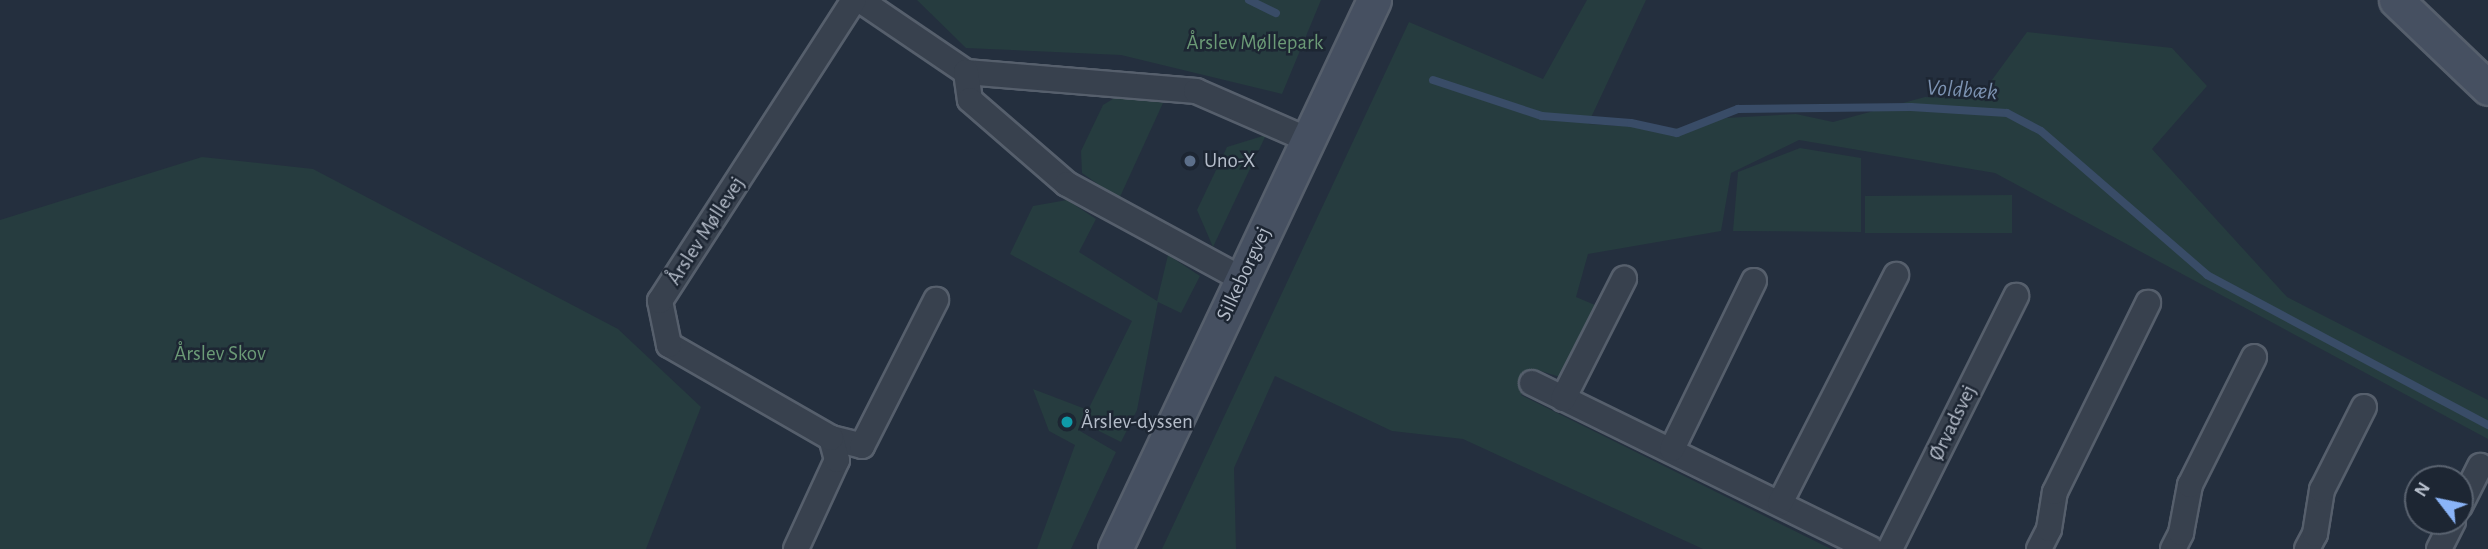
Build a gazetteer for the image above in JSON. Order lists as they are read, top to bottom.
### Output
{
  "streets": {
    "main road": ["Silkeborgvej"],
    "street": ["Årslev Møllevej", "Ørvadsvej"]
  },
  "water": ["Voldbæk"],
  "parks": ["Årslev Møllepark", "Årslev Skov"],
  "places": ["Uno-X", "Årslev-dyssen"],
  "north": "top left"
}
